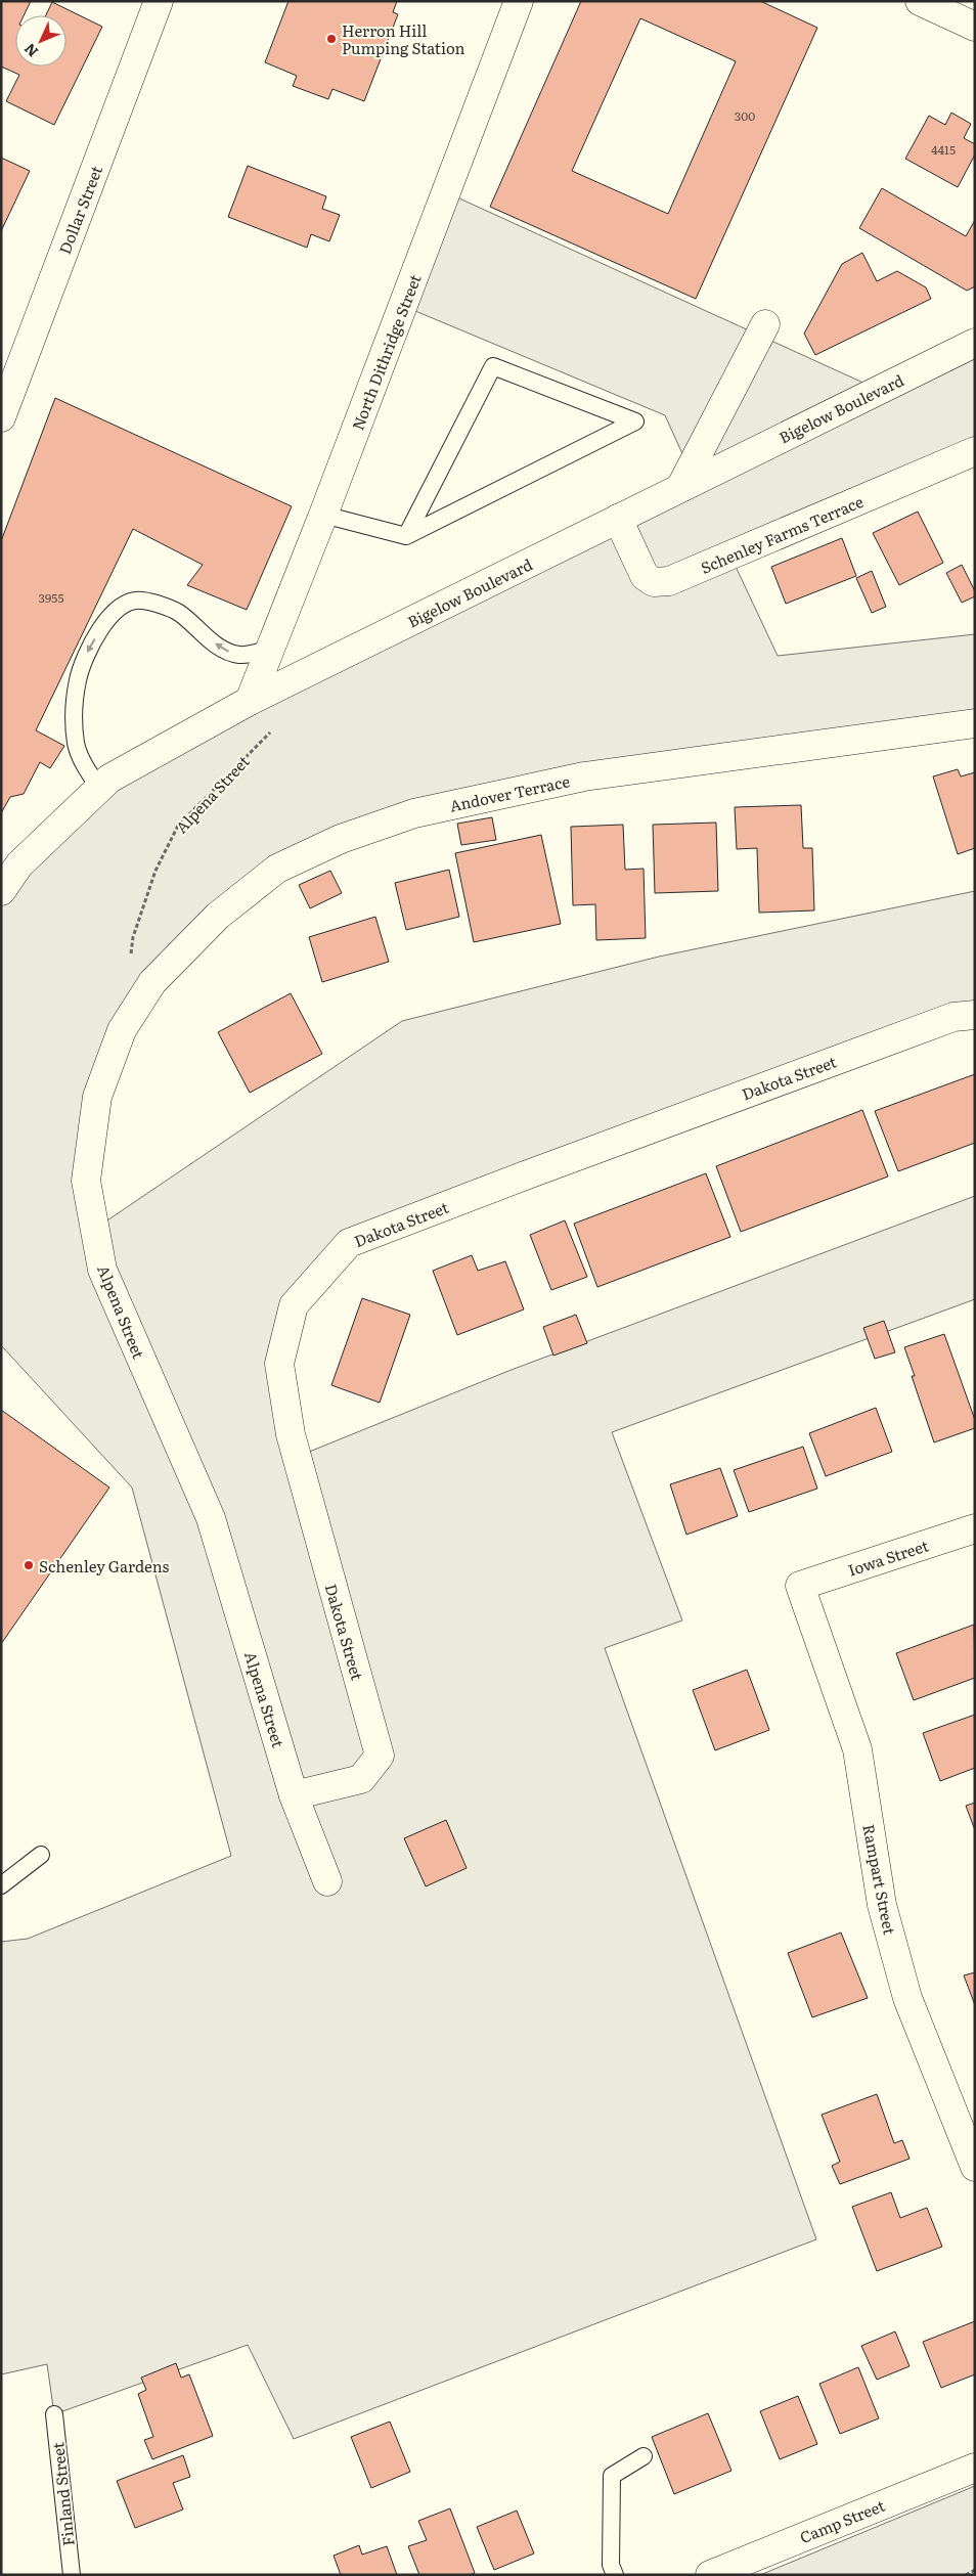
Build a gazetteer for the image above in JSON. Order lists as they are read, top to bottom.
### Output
{
  "streets": {
    "street": [
      "Dollar Street",
      "North Dithridge Street",
      "Bigelow Boulevard",
      "Schenley Farms Terrace",
      "Andover Terrace",
      "Alpena Street",
      "Dakota Street",
      "Iowa Street",
      "Rampart Street",
      "Camp Street"
    ],
    "lane": ["Finland Street"]
  },
  "crossings": [
    ["North Dithridge Street", "Bigelow Boulevard"],
    ["Bigelow Boulevard", "Schenley Farms Terrace"],
    ["Andover Terrace", "Alpena Street"],
    ["Alpena Street", "Dakota Street"],
    ["Iowa Street", "Rampart Street"]
  ],
  "places": ["Herron Hill Pumping Station", "Schenley Gardens"],
  "house_numbers": ["300", "4415", "3955"],
  "north": "bottom left"
}
